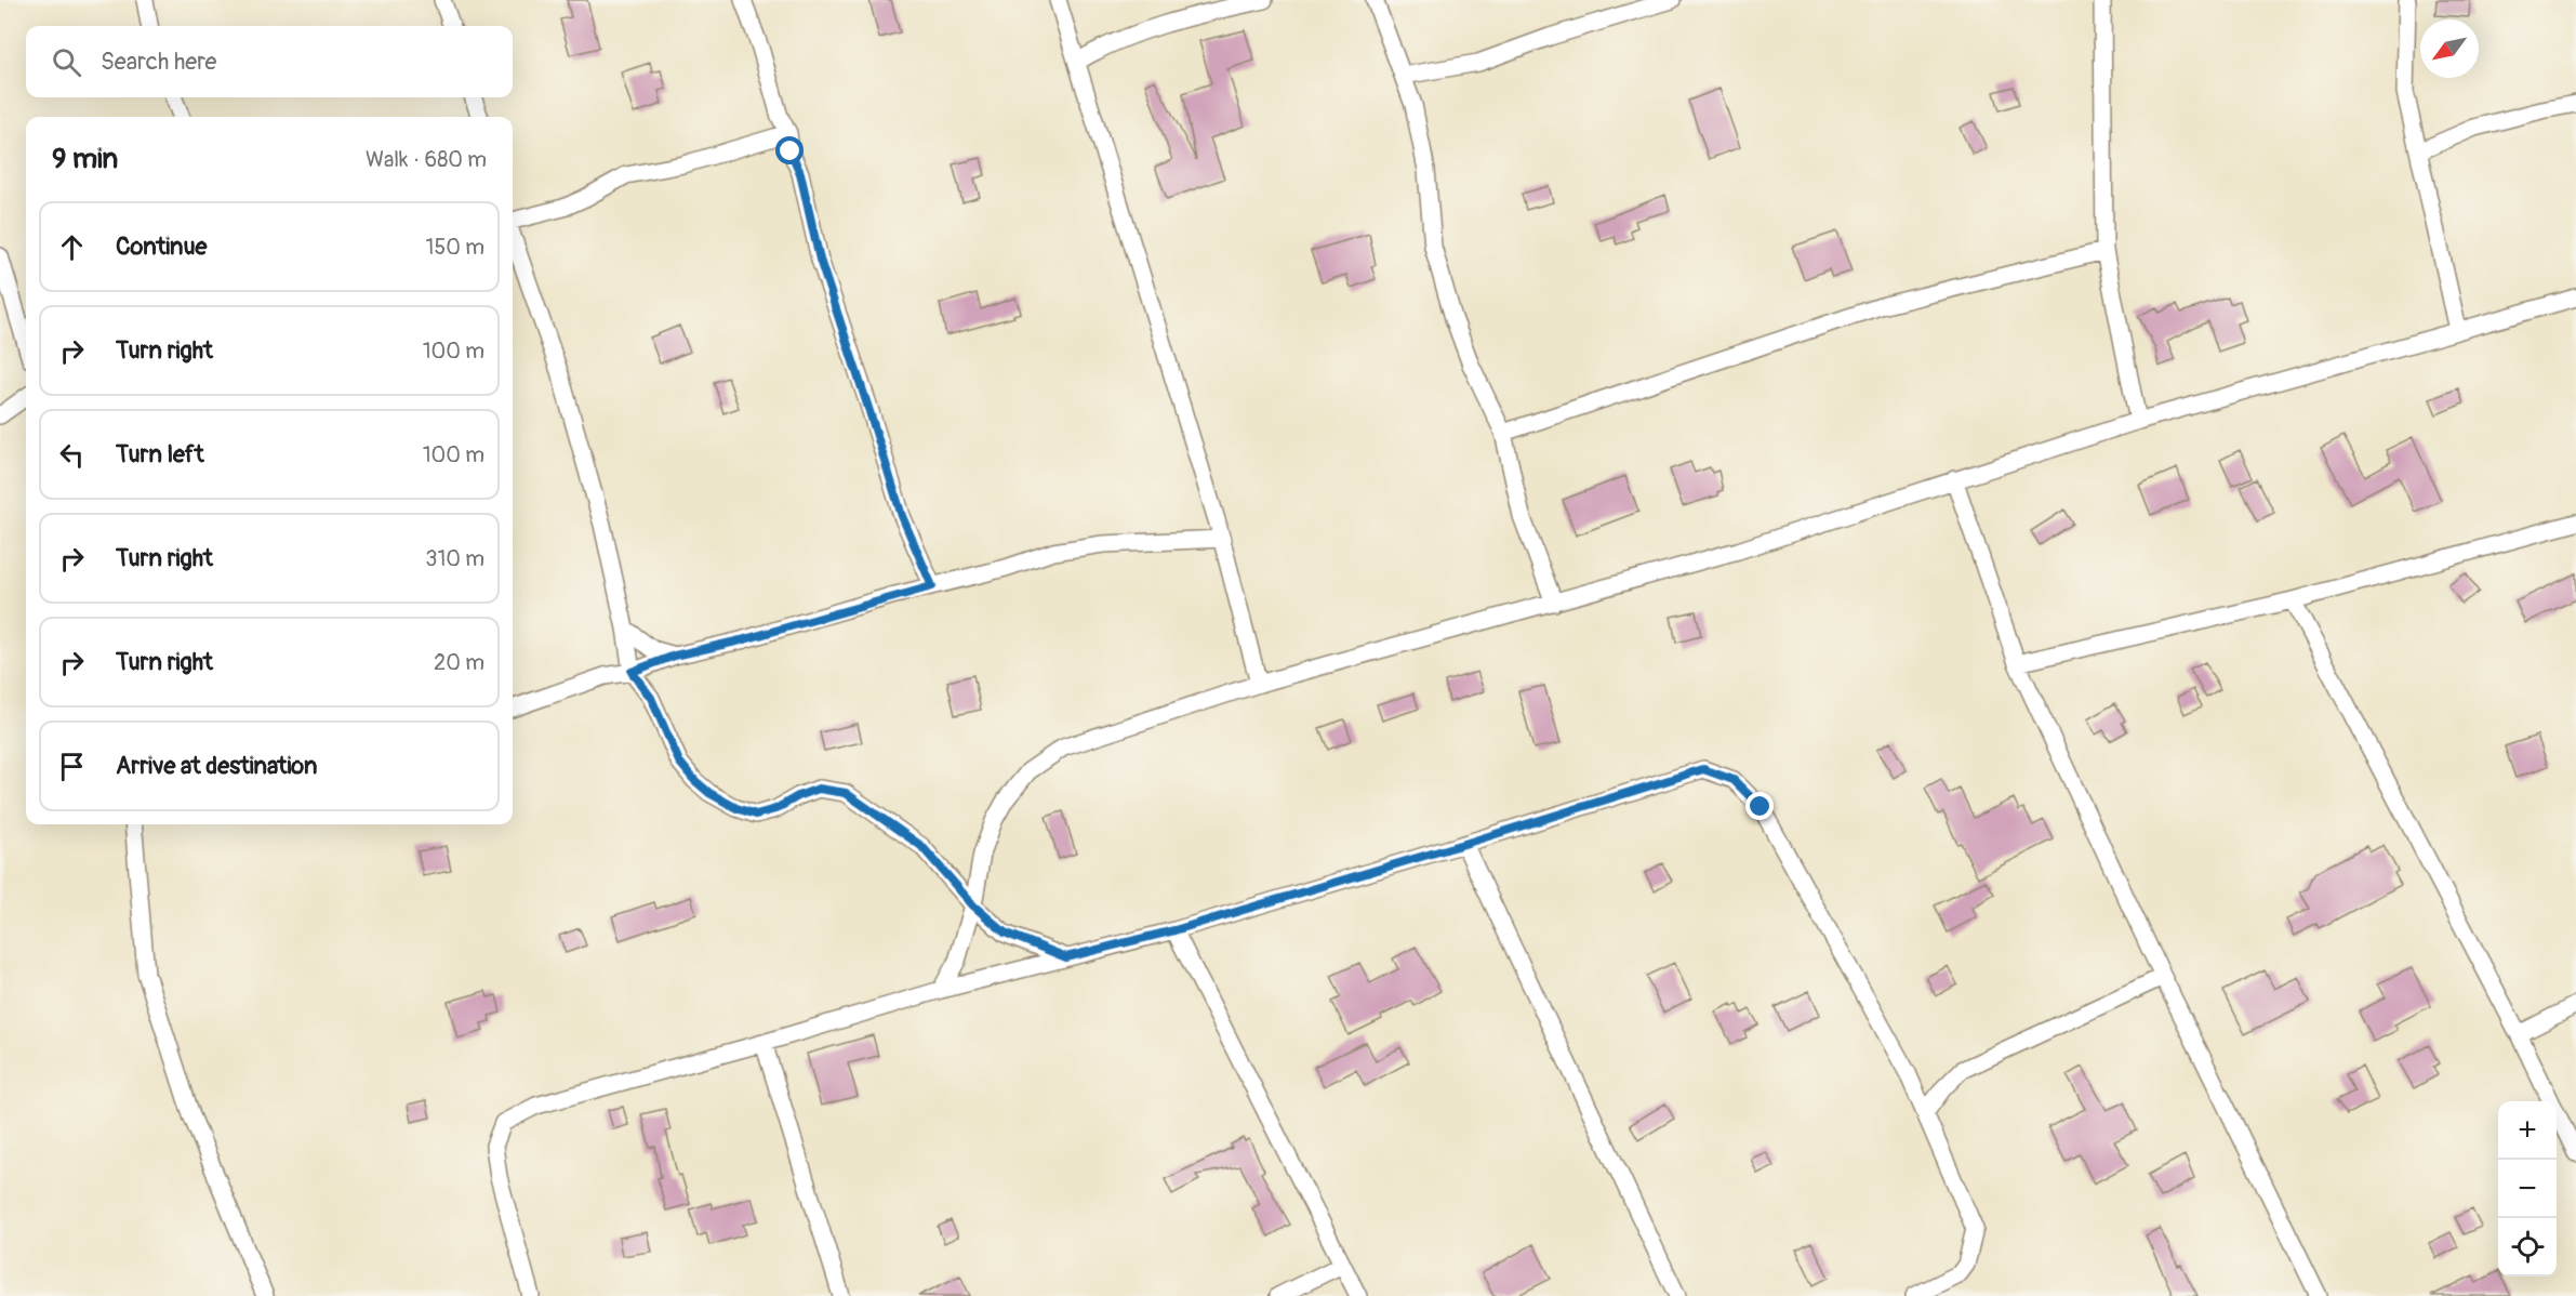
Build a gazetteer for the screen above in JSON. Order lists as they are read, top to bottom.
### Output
{
  "north": "bottom left",
  "page": {
    "search": "Search here",
    "heading": ["9 min", "Walk · 680 m"],
    "list": [
      ["Continue", "150 m"],
      ["Turn right", "100 m"],
      ["Turn left", "100 m"],
      ["Turn right", "310 m"],
      ["Turn right", "20 m"],
      "Arrive at destination"
    ],
    "map_buttons": ["+", "−"]
  }
}
